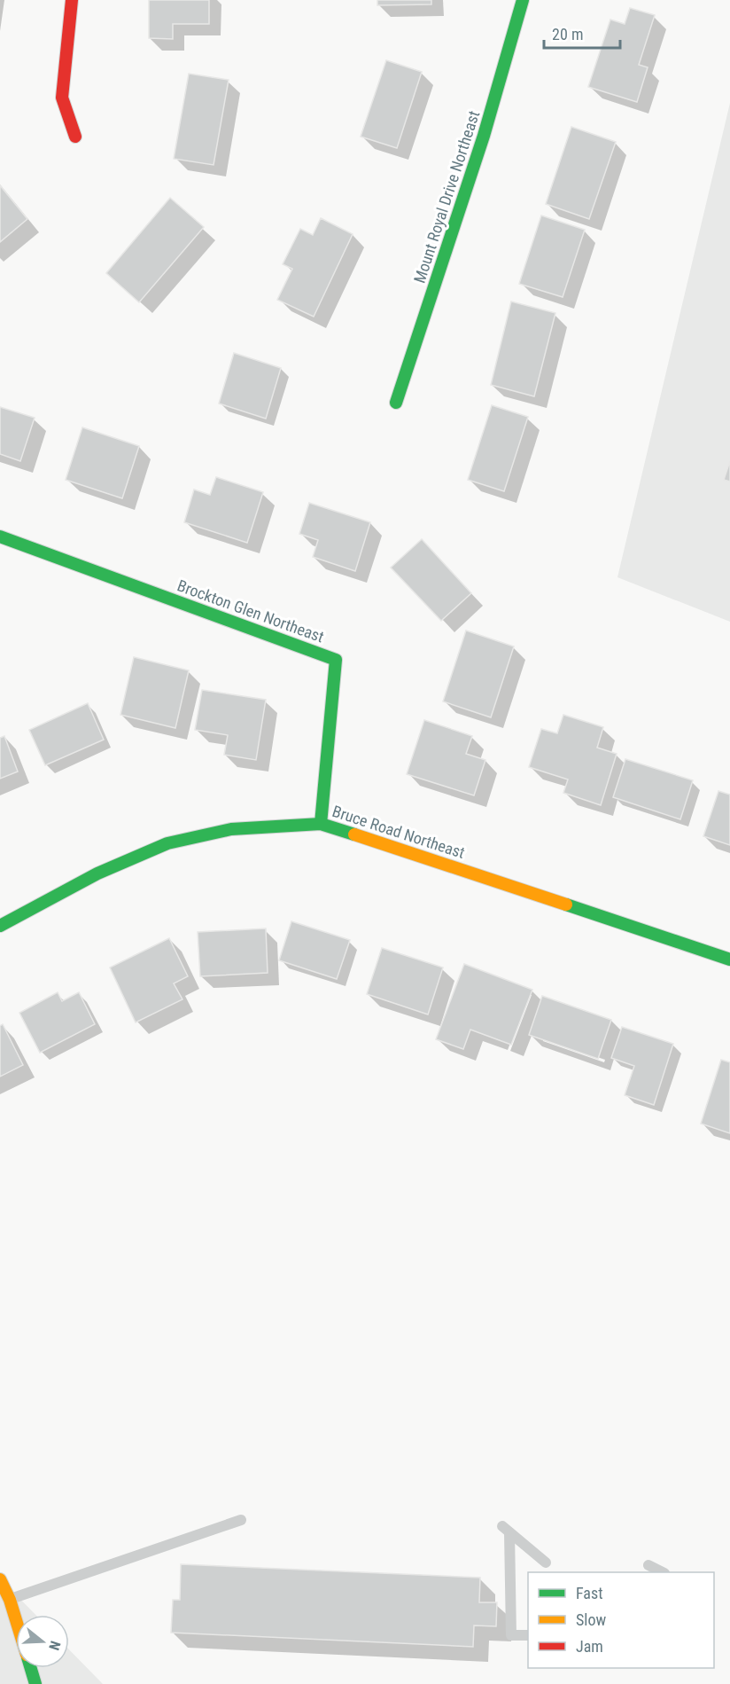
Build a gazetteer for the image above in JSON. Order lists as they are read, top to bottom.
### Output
{
  "streets": {
    "street": ["Mount Royal Drive Northeast", "Brockton Glen Northeast", "Bruce Road Northeast"]
  },
  "crossings": [
    ["Brockton Glen Northeast", "Bruce Road Northeast"]
  ],
  "legend": ["Fast", "Slow", "Jam"],
  "scale_bar": "20 m",
  "north": "right"
}
